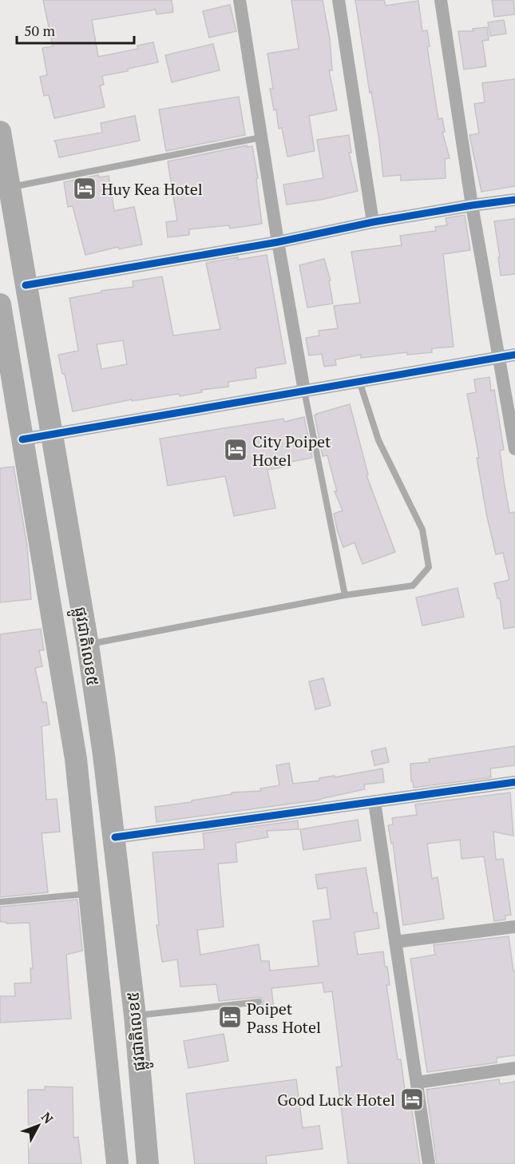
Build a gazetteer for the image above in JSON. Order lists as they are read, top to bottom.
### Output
{
  "streets": {
    "highway": ["ផ្លូវជាតិលេខ៥"]
  },
  "places": {
    "hotel": [
      "Huy Kea Hotel",
      "City Poipet Hotel",
      "Poipet Pass Hotel",
      "Good Luck Hotel"
    ]
  },
  "scale_bar": "50 m",
  "north": "top right"
}
